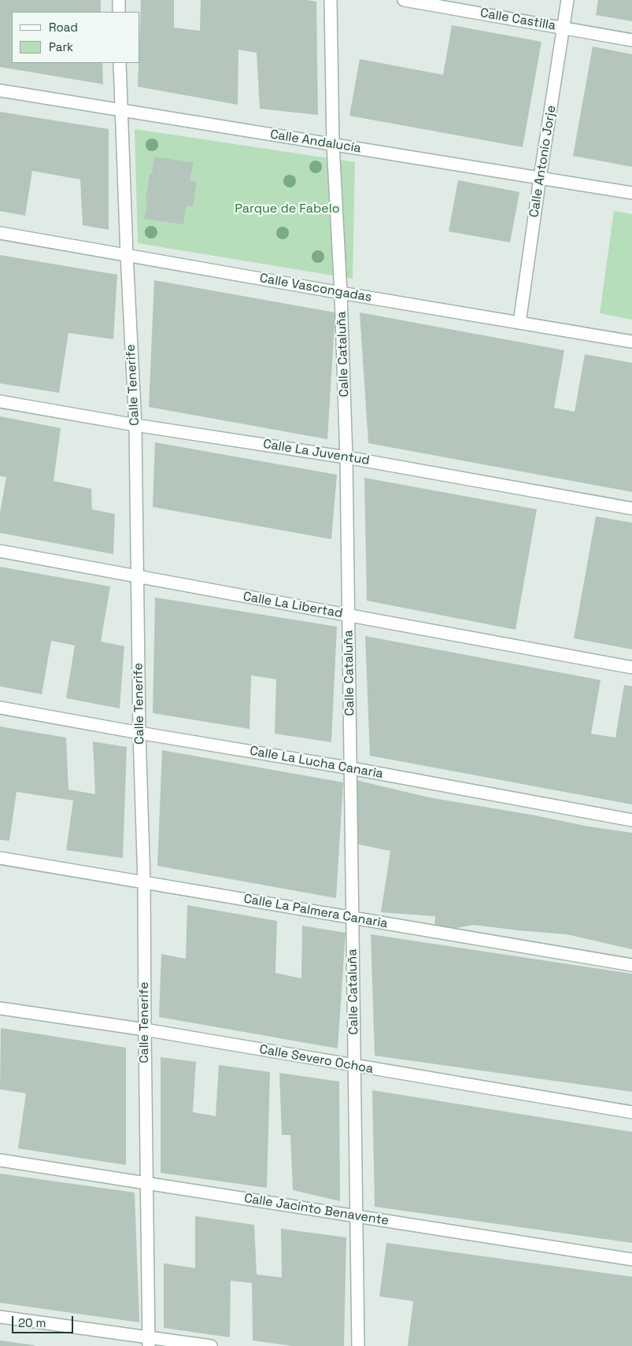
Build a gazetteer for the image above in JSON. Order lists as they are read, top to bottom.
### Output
{
  "streets": {
    "street": [
      "Calle Castilla",
      "Calle Andalucía",
      "Calle Antonio Jorje",
      "Calle Vascongadas",
      "Calle Cataluña",
      "Calle Tenerife",
      "Calle La Juventud",
      "Calle La Libertad",
      "Calle La Lucha Canaria",
      "Calle La Palmera Canaria",
      "Calle Severo Ochoa",
      "Calle Jacinto Benavente"
    ]
  },
  "crossings": [
    ["Calle Castilla", "Calle Antonio Jorje"],
    ["Calle Andalucía", "Calle Antonio Jorje"],
    ["Calle Andalucía", "Calle Cataluña"],
    ["Calle Andalucía", "Calle Tenerife"],
    ["Calle Antonio Jorje", "Calle Vascongadas"],
    ["Calle Vascongadas", "Calle Cataluña"],
    ["Calle Vascongadas", "Calle Tenerife"],
    ["Calle Cataluña", "Calle La Juventud"],
    ["Calle Cataluña", "Calle La Libertad"],
    ["Calle Cataluña", "Calle La Lucha Canaria"],
    ["Calle Cataluña", "Calle La Palmera Canaria"],
    ["Calle Cataluña", "Calle Severo Ochoa"],
    ["Calle Cataluña", "Calle Jacinto Benavente"],
    ["Calle Tenerife", "Calle La Juventud"],
    ["Calle Tenerife", "Calle La Libertad"],
    ["Calle Tenerife", "Calle La Lucha Canaria"],
    ["Calle Tenerife", "Calle La Palmera Canaria"],
    ["Calle Tenerife", "Calle Severo Ochoa"],
    ["Calle Tenerife", "Calle Jacinto Benavente"]
  ],
  "parks": ["Parque de Fabelo"],
  "legend": ["Road", "Park"],
  "scale_bar": "20 m"
}
